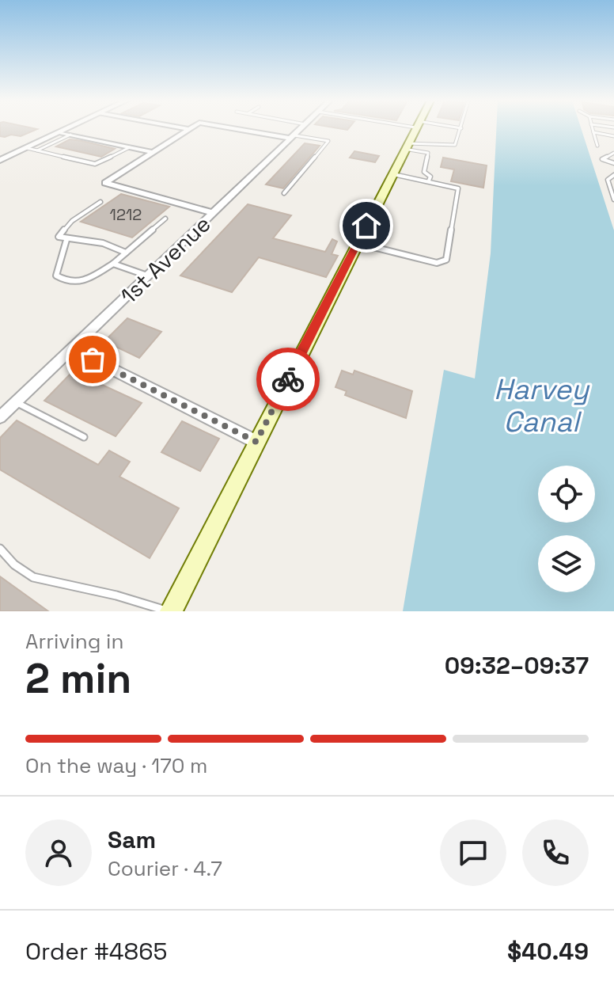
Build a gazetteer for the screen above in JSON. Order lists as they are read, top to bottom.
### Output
{
  "streets": {
    "street": ["1st Avenue"]
  },
  "water": ["Harvey Canal"],
  "house_numbers": ["1212"],
  "page": {
    "heading": ["2 min", "Arriving in", "09:32–09:37"],
    "panel": [
      "Sam",
      "Courier · 4.7",
      "Order #4865",
      "$40.49"
    ],
    "bar": "On the way · 170 m"
  }
}
